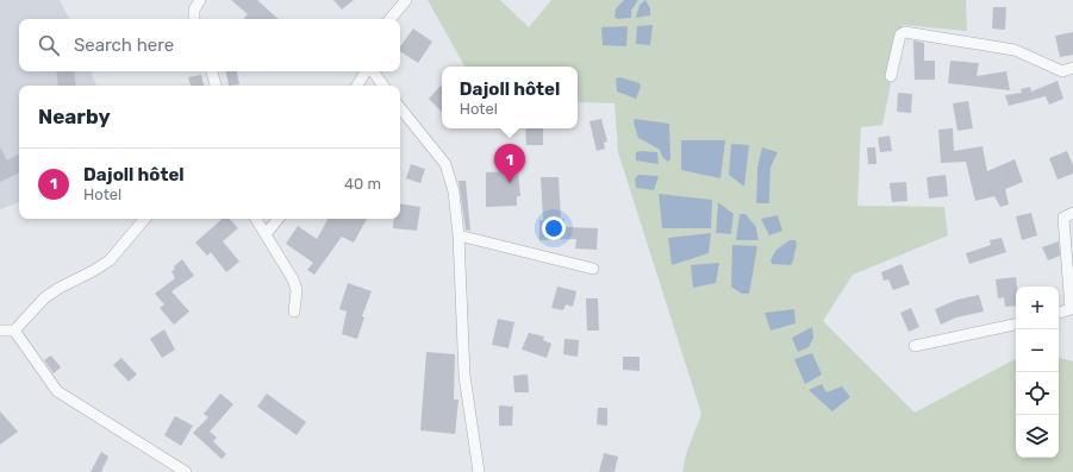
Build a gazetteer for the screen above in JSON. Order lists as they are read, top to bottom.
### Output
{
  "page": {
    "search": "Search here",
    "popup": ["Dajoll hôtel", "Hotel"],
    "heading": "Nearby",
    "pins": "1",
    "list": [
      {
        "mark": "1",
        "name": "Dajoll hôtel",
        "note": "Hotel",
        "value": "40 m"
      }
    ],
    "map_buttons": ["+", "−"]
  }
}
